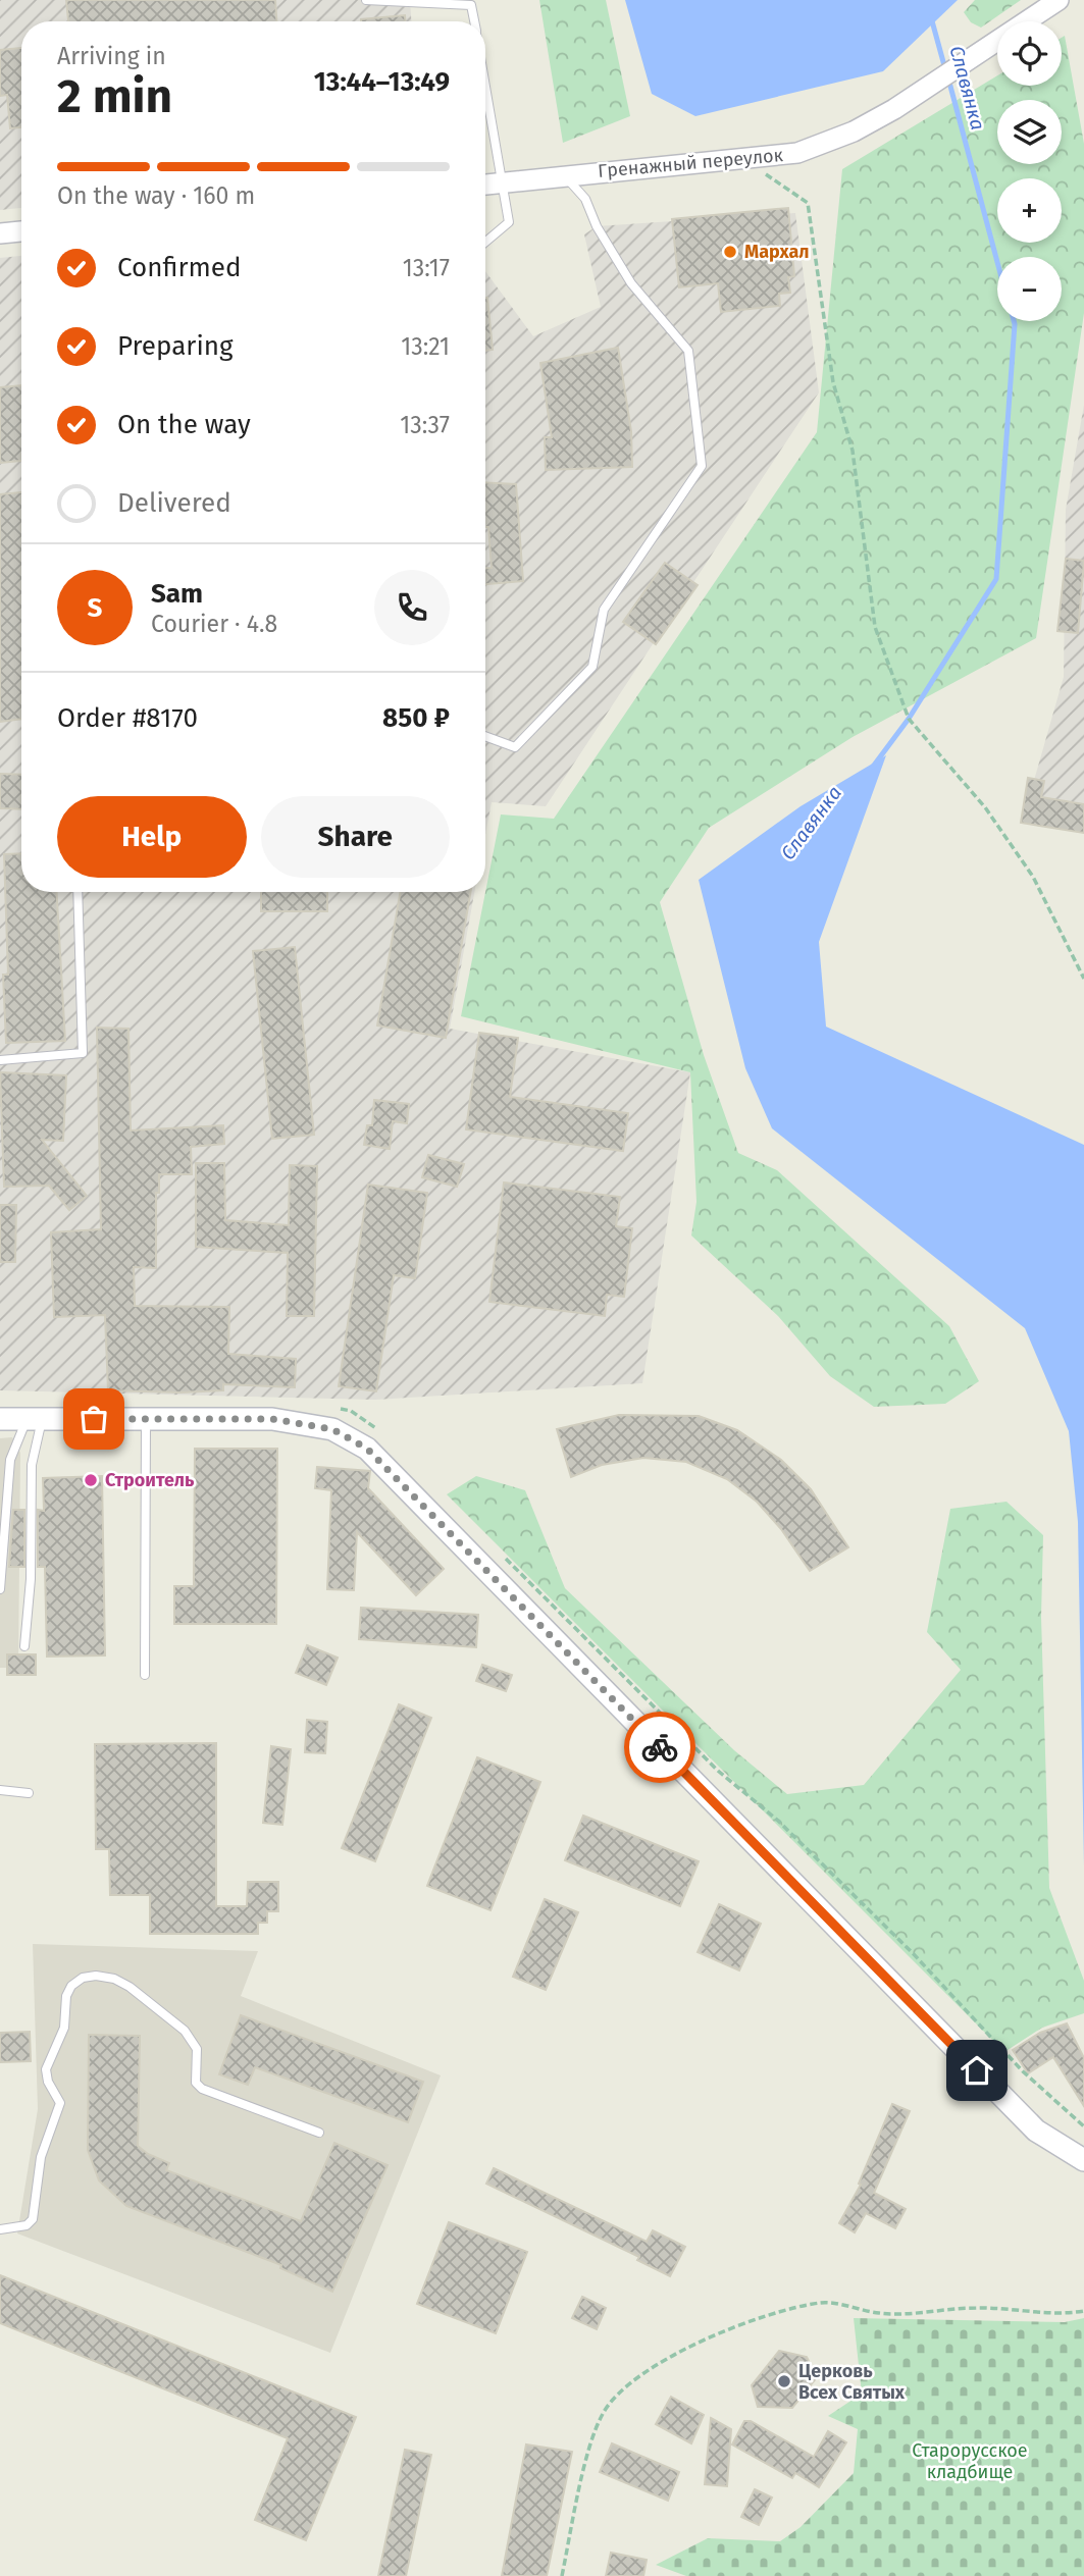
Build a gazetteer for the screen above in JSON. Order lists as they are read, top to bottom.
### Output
{
  "streets": {
    "street": ["Гренажный переулок"]
  },
  "water": ["Славянка"],
  "parks": ["Старорусское кладбище"],
  "places": ["Мархал", "Строитель", "Церковь Всех Святых"],
  "page": {
    "map_buttons": ["+", "−"],
    "heading": ["2 min", "Arriving in", "13:44–13:49"],
    "panel": [
      "Sam",
      "Courier · 4.8",
      "Order #8170",
      "850 ₽"
    ],
    "bar": "On the way · 160 m",
    "list": [
      ["Confirmed", "13:17"],
      ["Preparing", "13:21"],
      ["On the way", "13:37"],
      "Delivered"
    ],
    "round": "S",
    "buttons": ["Help", "Share"]
  }
}
